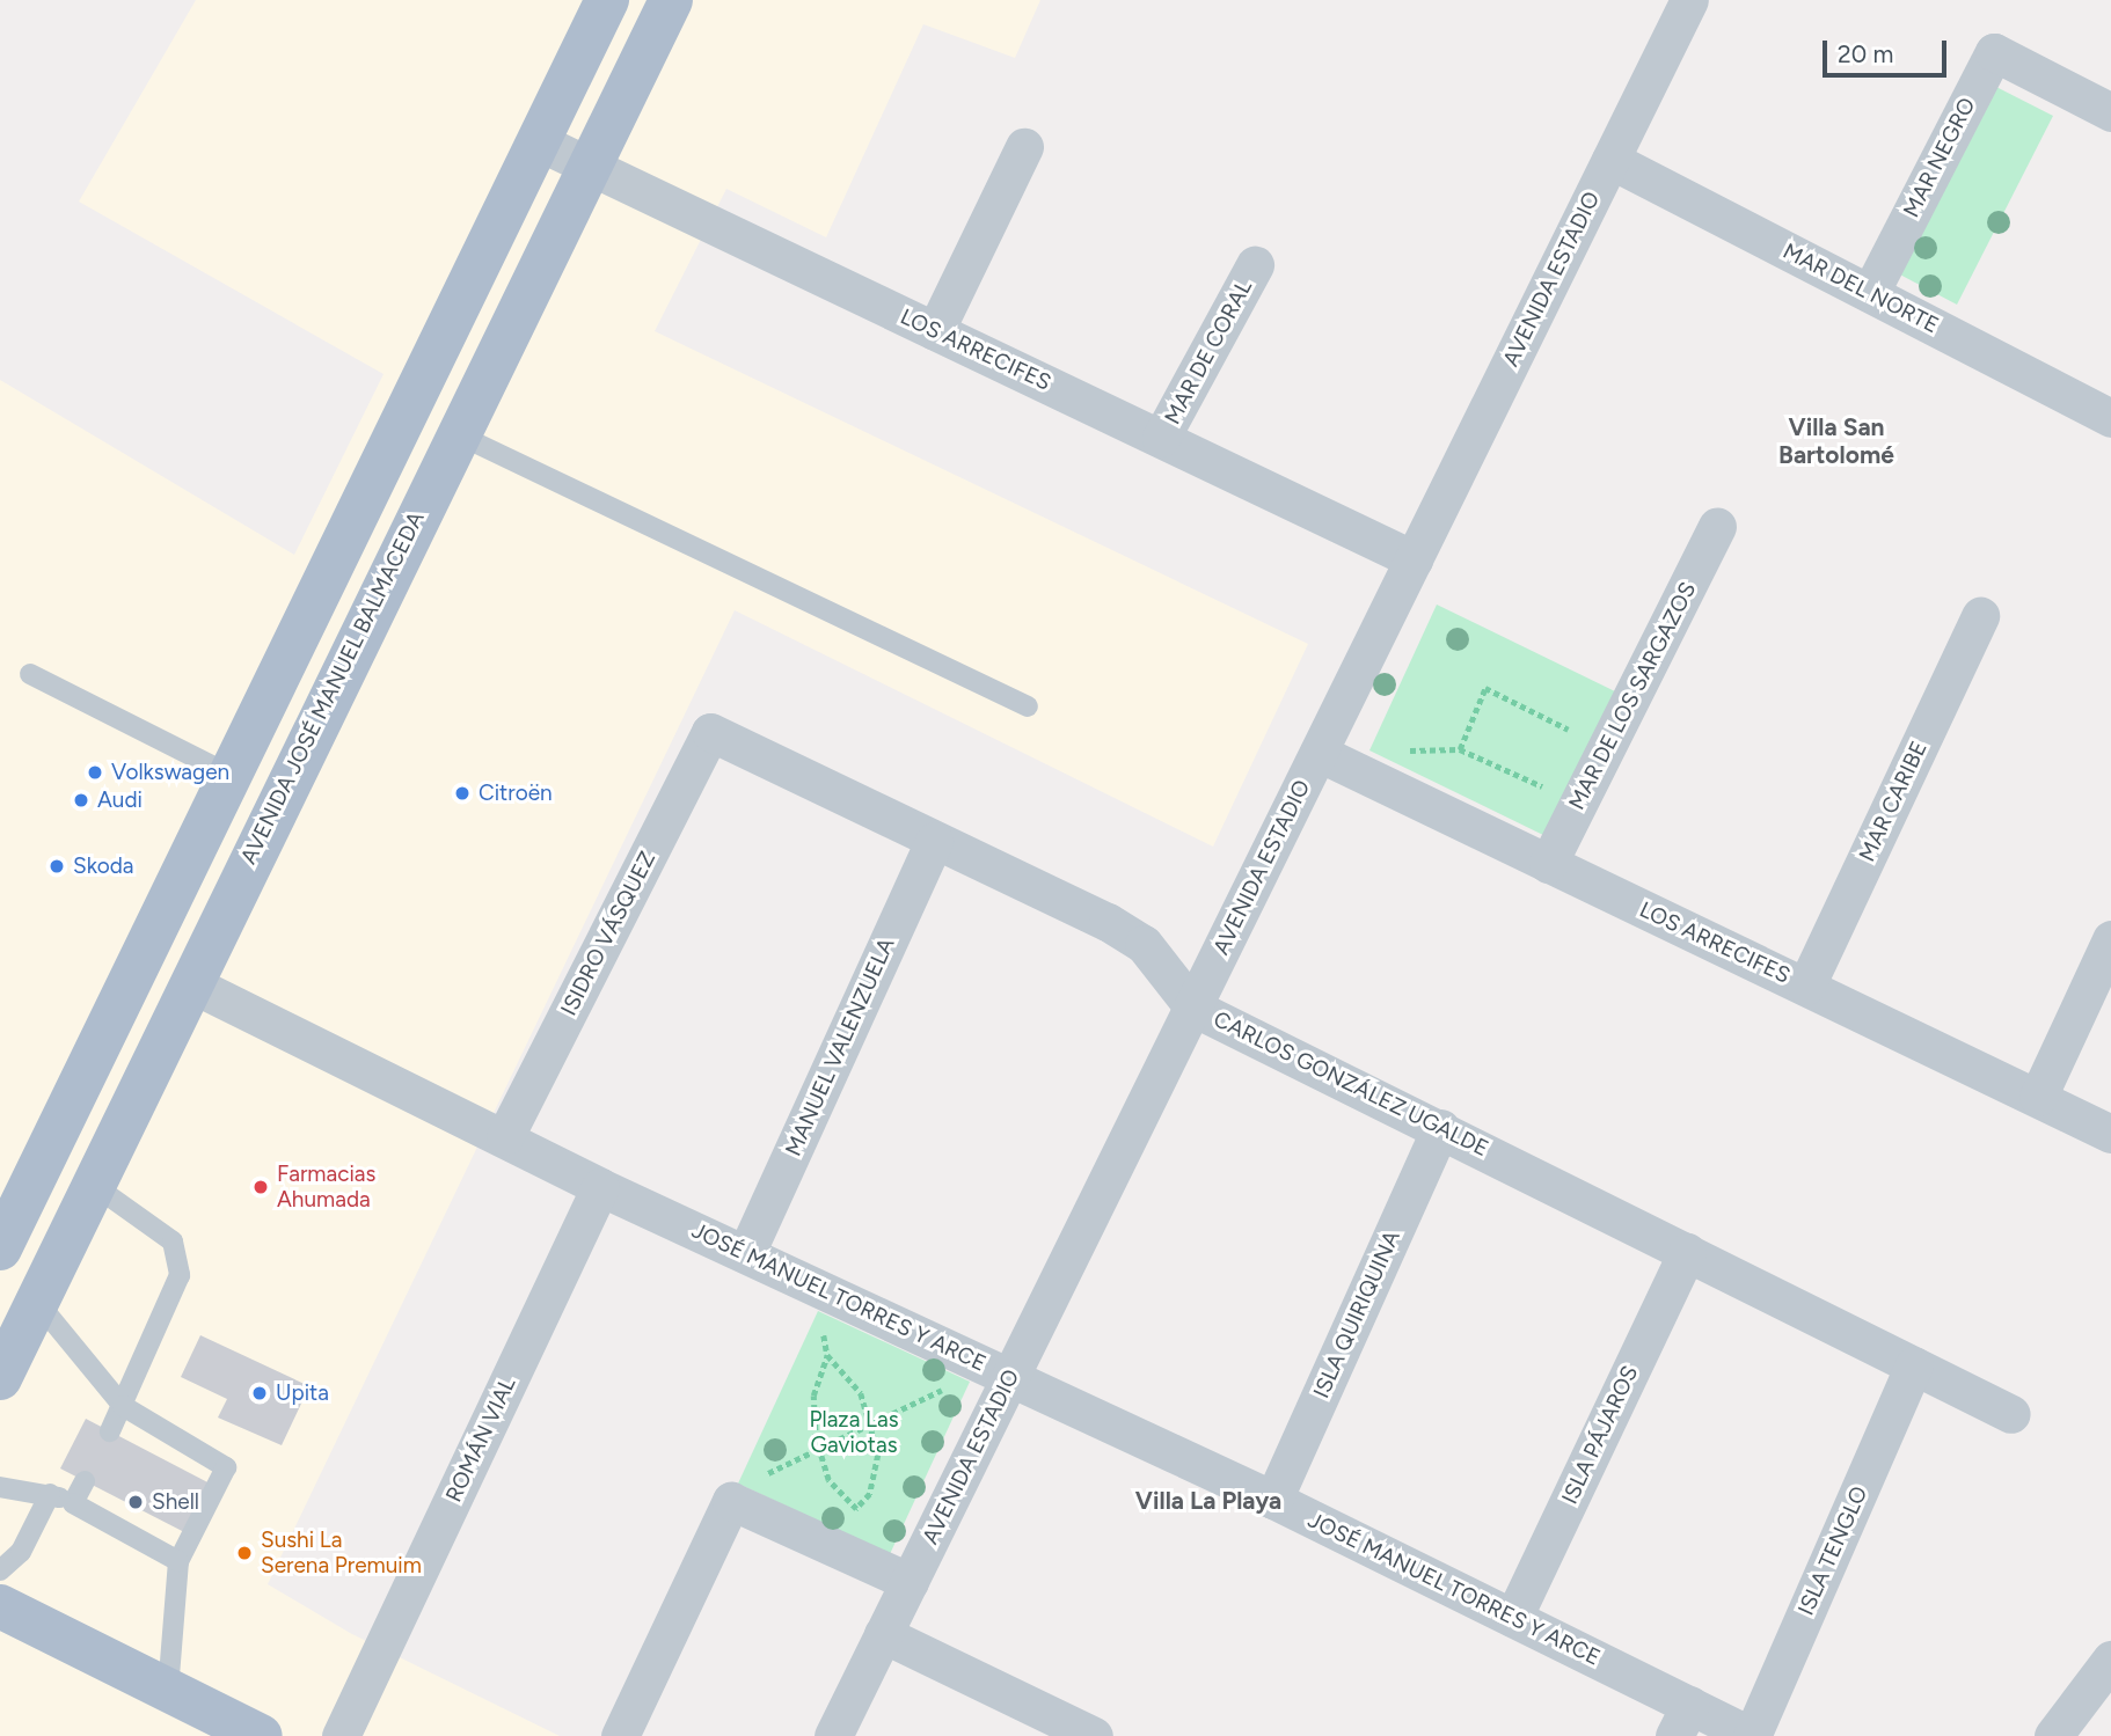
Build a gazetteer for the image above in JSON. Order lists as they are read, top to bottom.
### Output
{
  "streets": {
    "main road": ["AVENIDA JOSÉ MANUEL BALMACEDA"],
    "street": [
      "MAR NEGRO",
      "AVENIDA ESTADIO",
      "MAR DEL NORTE",
      "LOS ARRECIFES",
      "MAR DE CORAL",
      "MAR DE LOS SARGAZOS",
      "MAR CARIBE",
      "ISIDRO VÁSQUEZ",
      "MANUEL VALENZUELA",
      "CARLOS GONZÁLEZ UGALDE",
      "JOSÉ MANUEL TORRES Y ARCE",
      "ISLA QUIRIQUINA",
      "ISLA PÁJAROS",
      "ROMÁN VIAL",
      "ISLA TENGLO"
    ]
  },
  "crossings": [
    ["MAR NEGRO", "MAR DEL NORTE"],
    ["AVENIDA ESTADIO", "MAR DEL NORTE"],
    ["AVENIDA ESTADIO", "LOS ARRECIFES"],
    ["AVENIDA ESTADIO", "CARLOS GONZÁLEZ UGALDE"],
    ["AVENIDA ESTADIO", "JOSÉ MANUEL TORRES Y ARCE"],
    ["LOS ARRECIFES", "MAR DE CORAL"],
    ["LOS ARRECIFES", "AVENIDA JOSÉ MANUEL BALMACEDA"],
    ["LOS ARRECIFES", "MAR DE LOS SARGAZOS"],
    ["LOS ARRECIFES", "MAR CARIBE"],
    ["AVENIDA JOSÉ MANUEL BALMACEDA", "JOSÉ MANUEL TORRES Y ARCE"],
    ["ISIDRO VÁSQUEZ", "CARLOS GONZÁLEZ UGALDE"],
    ["ISIDRO VÁSQUEZ", "JOSÉ MANUEL TORRES Y ARCE"],
    ["MANUEL VALENZUELA", "CARLOS GONZÁLEZ UGALDE"],
    ["MANUEL VALENZUELA", "JOSÉ MANUEL TORRES Y ARCE"],
    ["CARLOS GONZÁLEZ UGALDE", "ISLA QUIRIQUINA"],
    ["CARLOS GONZÁLEZ UGALDE", "ISLA PÁJAROS"],
    ["CARLOS GONZÁLEZ UGALDE", "ISLA TENGLO"],
    ["JOSÉ MANUEL TORRES Y ARCE", "ISLA QUIRIQUINA"],
    ["JOSÉ MANUEL TORRES Y ARCE", "ISLA PÁJAROS"],
    ["JOSÉ MANUEL TORRES Y ARCE", "ROMÁN VIAL"],
    ["JOSÉ MANUEL TORRES Y ARCE", "ISLA TENGLO"]
  ],
  "districts": ["Villa San Bartolomé", "Villa La Playa"],
  "parks": ["Plaza Las Gaviotas"],
  "places": [
    "Volkswagen",
    "Citroën",
    "Audi",
    "Skoda",
    "Farmacias Ahumada",
    "Upita",
    "Shell",
    "Sushi La Serena Premuim"
  ],
  "scale_bar": "20 m"
}
